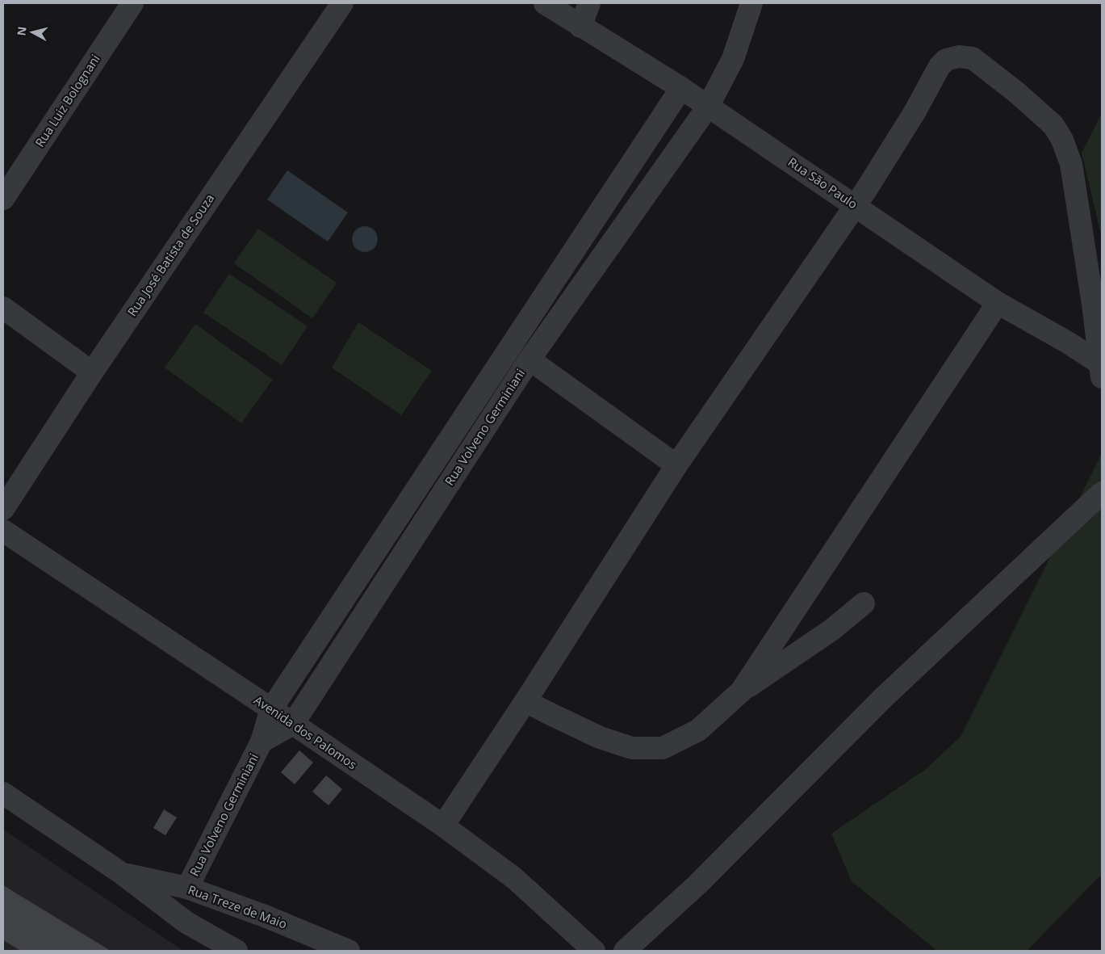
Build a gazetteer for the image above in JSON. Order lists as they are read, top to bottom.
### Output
{
  "streets": {
    "street": [
      "Rua Luiz Bolognani",
      "Rua São Paulo",
      "Rua José Batista de Souza",
      "Rua Volveno Germiniani",
      "Avenida dos Palomos",
      "Rua Treze de Maio"
    ]
  },
  "crossings": [
    ["Rua São Paulo", "Rua Volveno Germiniani"],
    ["Rua Volveno Germiniani", "Avenida dos Palomos"],
    ["Rua Volveno Germiniani", "Rua Treze de Maio"]
  ],
  "north": "left"
}
